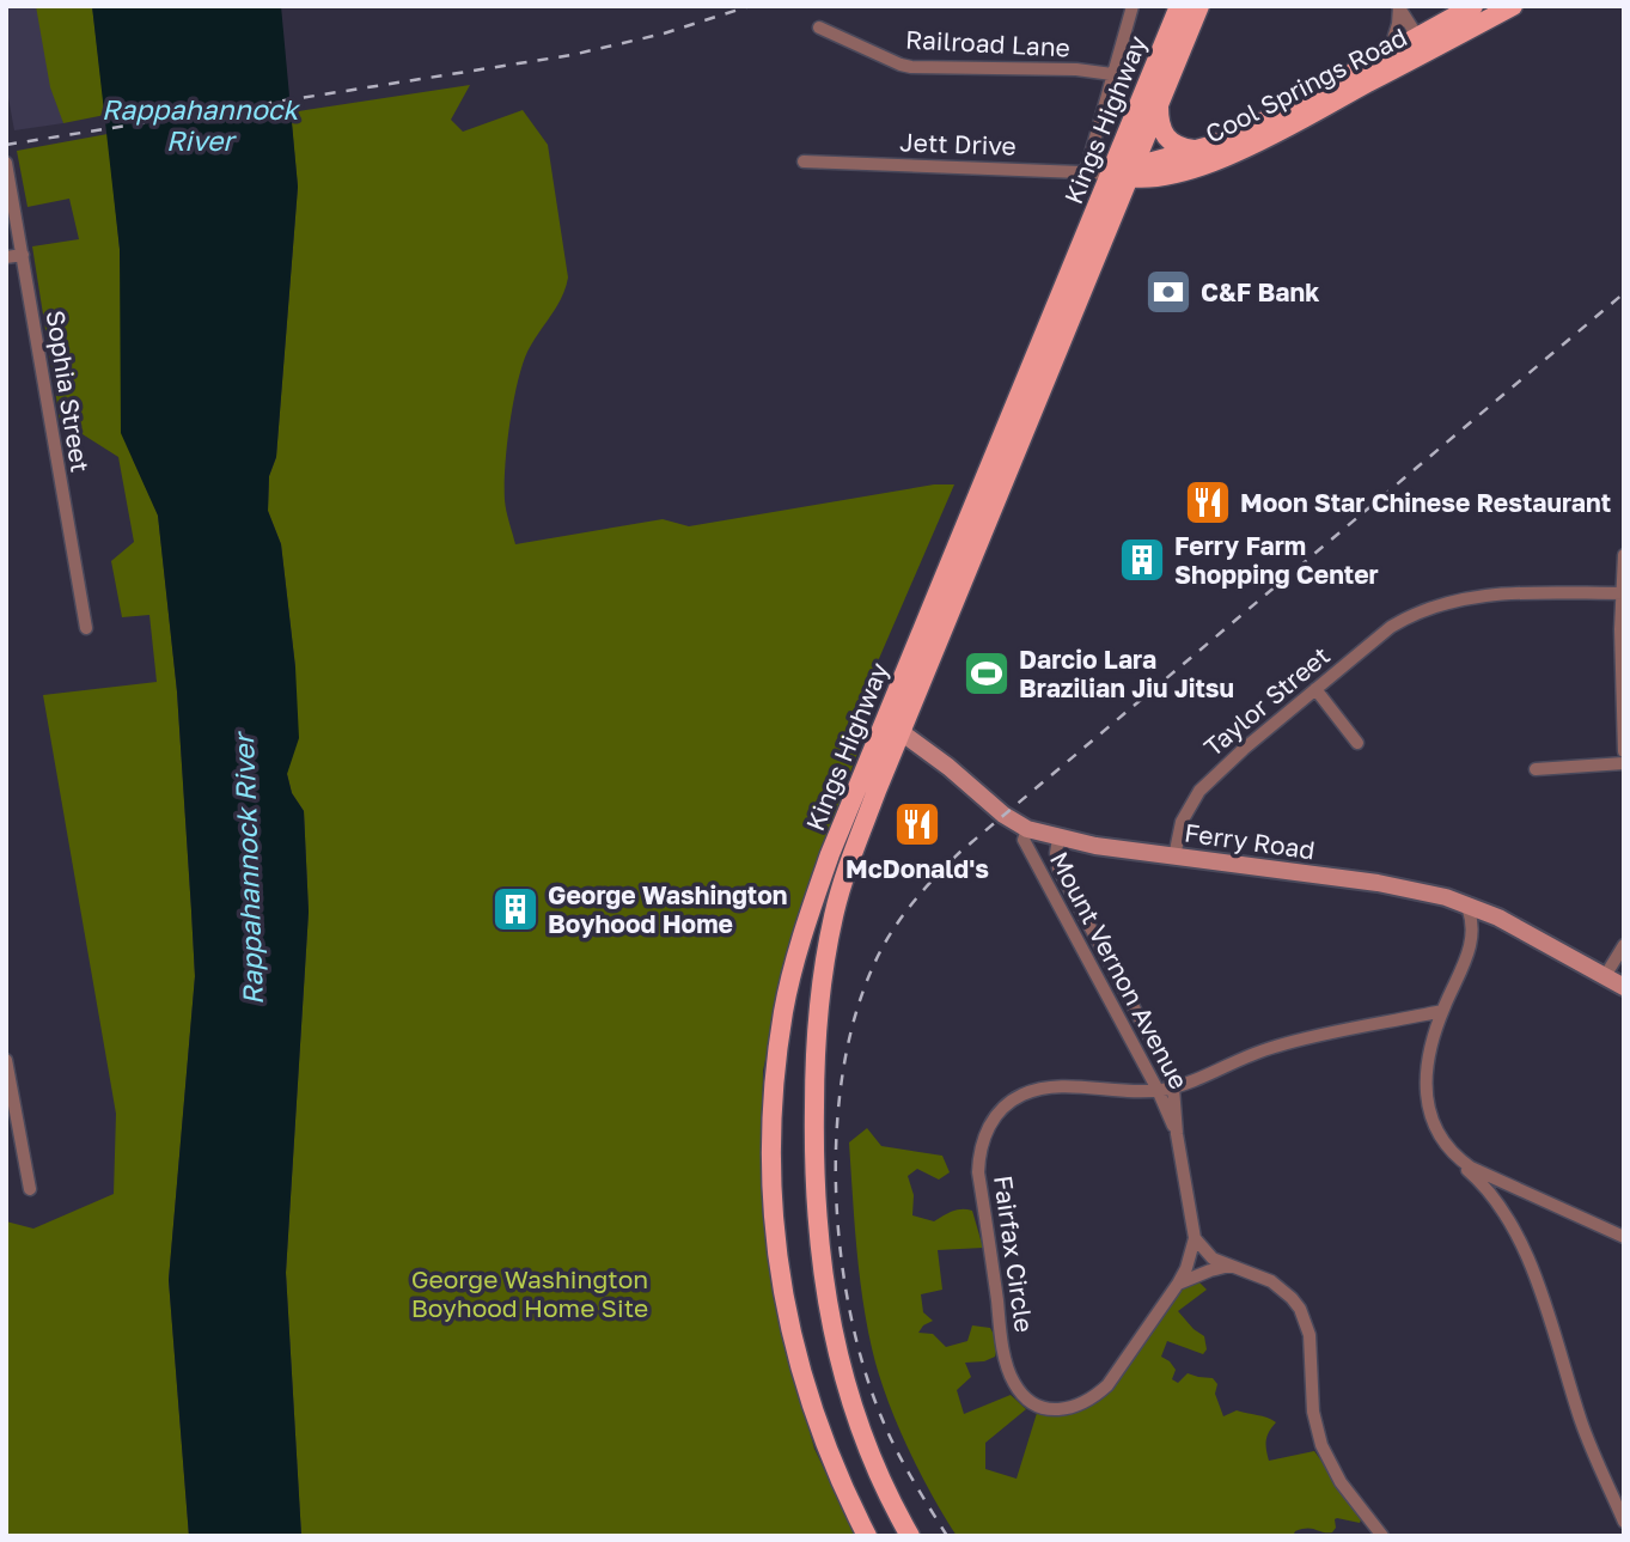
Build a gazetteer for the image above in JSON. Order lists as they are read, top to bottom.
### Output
{
  "streets": {
    "main road": ["Cool Springs Road", "Kings Highway", "Ferry Road"],
    "street": [
      "Railroad Lane",
      "Jett Drive",
      "Sophia Street",
      "Taylor Street",
      "Mount Vernon Avenue",
      "Fairfax Circle"
    ]
  },
  "crossings": [
    ["Cool Springs Road", "Kings Highway"],
    ["Cool Springs Road", "Jett Drive"],
    ["Kings Highway", "Jett Drive"],
    ["Kings Highway", "Ferry Road"],
    ["Taylor Street", "Ferry Road"],
    ["Ferry Road", "Mount Vernon Avenue"],
    ["Mount Vernon Avenue", "Fairfax Circle"]
  ],
  "water": ["Rappahannock River"],
  "parks": ["George Washington Boyhood Home Site"],
  "places": {
    "bank": ["C&F Bank"],
    "restaurant": ["Moon Star Chinese Restaurant", "McDonald's"],
    "building": ["Ferry Farm Shopping Center", "George Washington Boyhood Home"],
    "sports": ["Darcio Lara Brazilian Jiu Jitsu"]
  }
}
